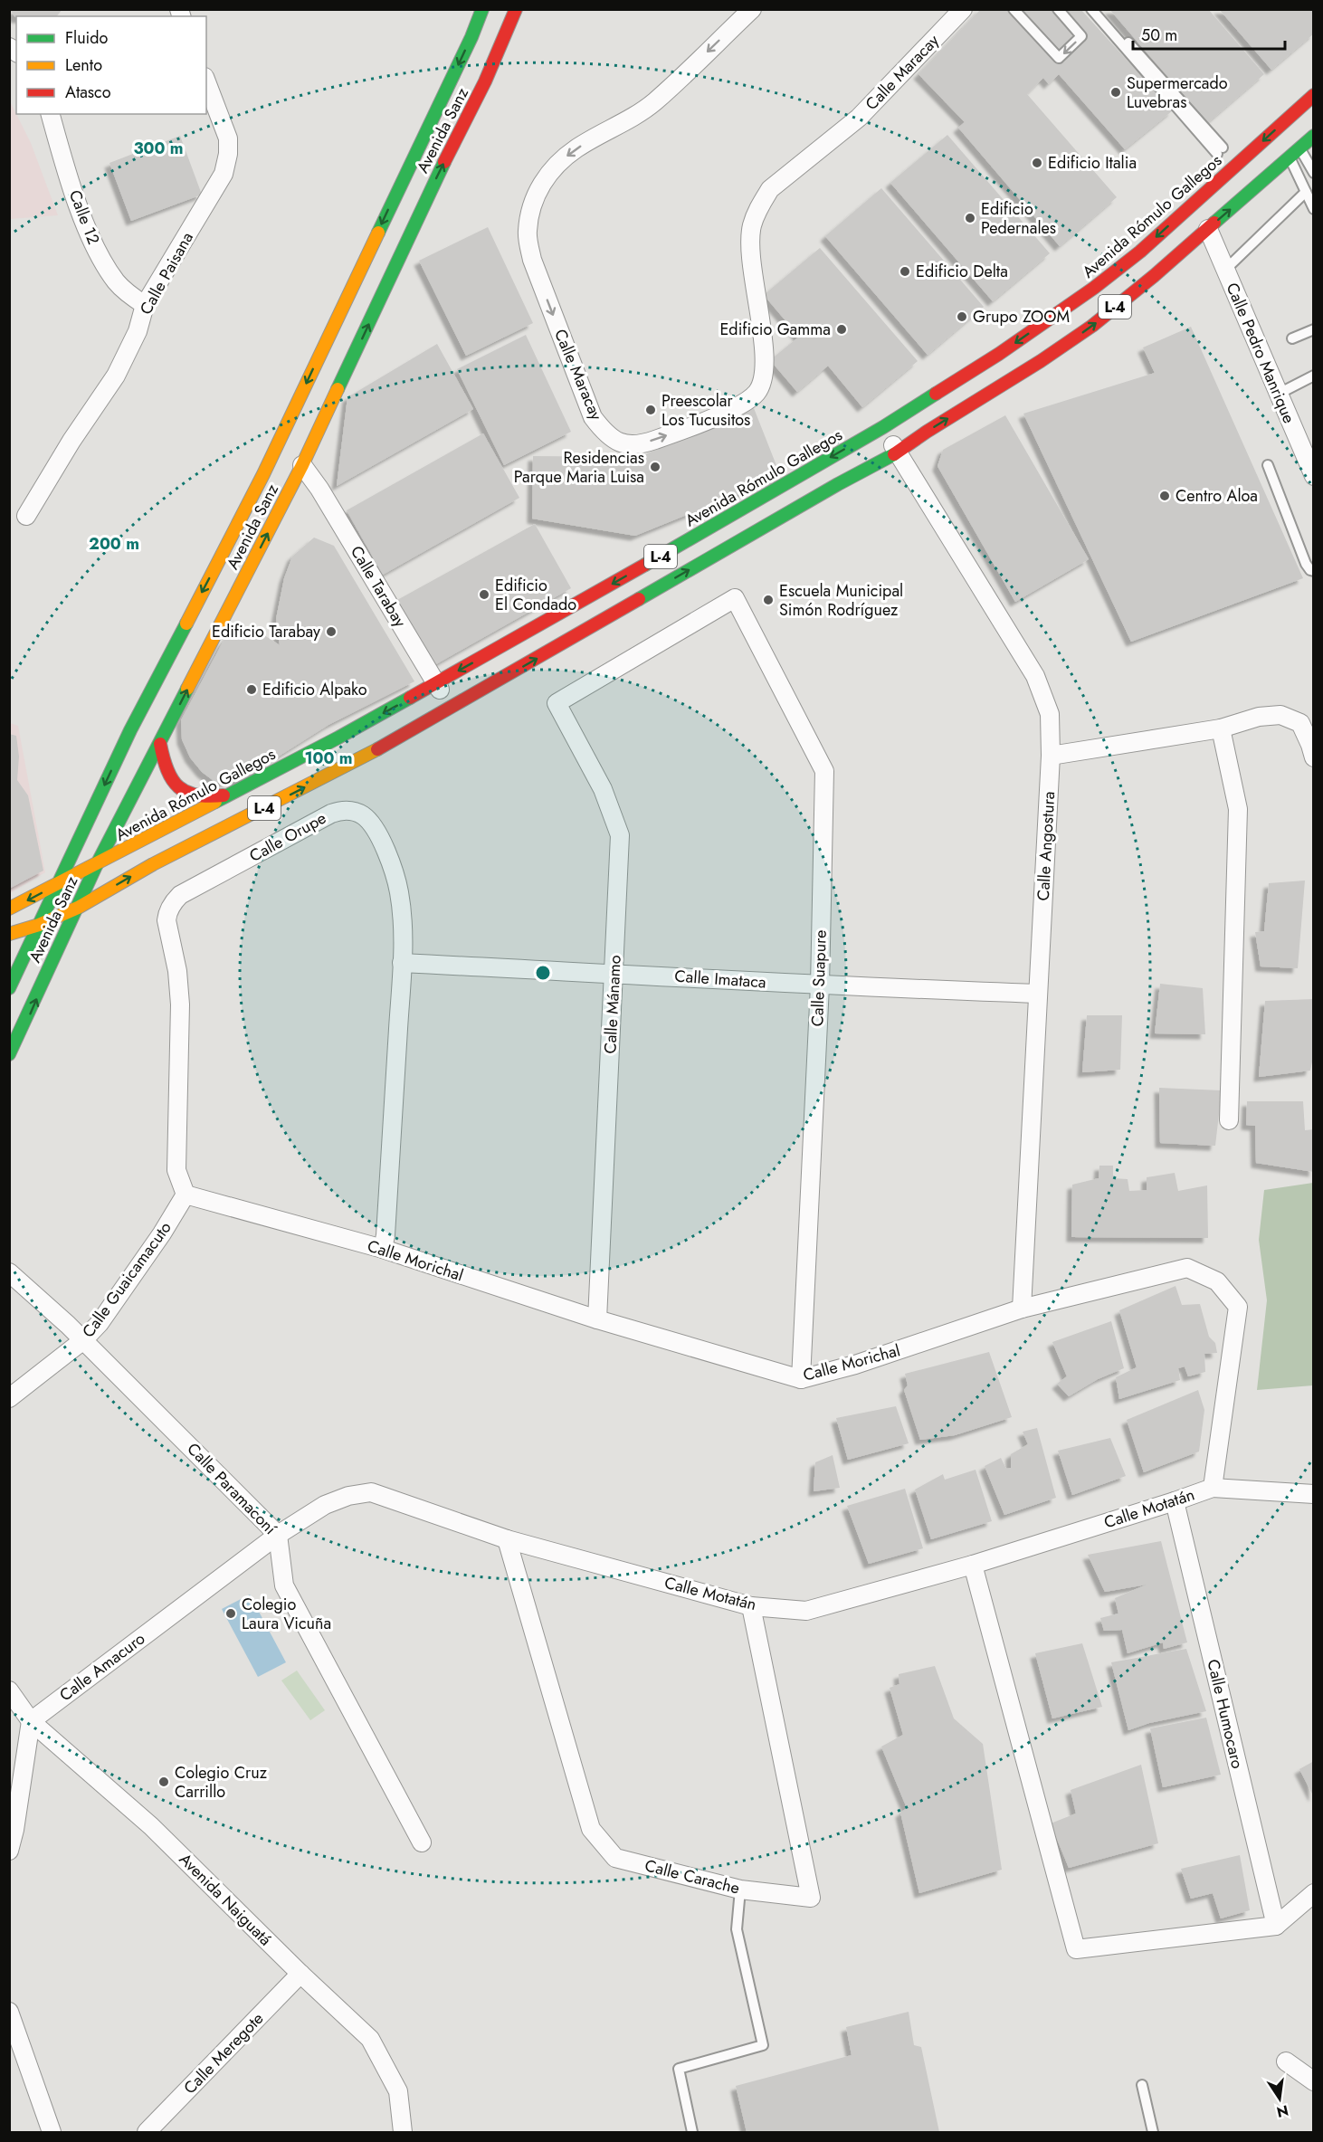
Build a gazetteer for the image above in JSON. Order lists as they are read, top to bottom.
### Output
{
  "streets": {
    "main road": ["Avenida Sanz", "Avenida Rómulo Gallegos", "L-4"],
    "street": [
      "Calle Maracay",
      "Calle 12",
      "Calle Paisana",
      "Calle Pedro Manrique",
      "Calle Tarabay",
      "Calle Orupe",
      "Calle Angostura",
      "Calle Suapure",
      "Calle Imataca",
      "Calle Mánamo",
      "Calle Morichal",
      "Calle Guaicamacuto",
      "Calle Paramaconí",
      "Calle Motatán",
      "Calle Amacuro",
      "Calle Humocaro",
      "Calle Carache",
      "Avenida Naiguatá",
      "Calle Meregote"
    ]
  },
  "crossings": [
    ["Avenida Sanz", "Avenida Rómulo Gallegos"],
    ["Avenida Sanz", "L-4"],
    ["Avenida Sanz", "Calle Tarabay"],
    ["Avenida Rómulo Gallegos", "Calle Tarabay"],
    ["Avenida Rómulo Gallegos", "Calle Angostura"],
    ["Calle 12", "Calle Paisana"],
    ["L-4", "Calle Pedro Manrique"],
    ["L-4", "Calle Tarabay"],
    ["L-4", "Calle Angostura"],
    ["Calle Orupe", "Calle Imataca"],
    ["Calle Orupe", "Calle Morichal"],
    ["Calle Orupe", "Calle Guaicamacuto"],
    ["Calle Angostura", "Calle Imataca"],
    ["Calle Angostura", "Calle Morichal"],
    ["Calle Suapure", "Calle Imataca"],
    ["Calle Suapure", "Calle Mánamo"],
    ["Calle Suapure", "Calle Morichal"],
    ["Calle Imataca", "Calle Mánamo"],
    ["Calle Mánamo", "Calle Morichal"],
    ["Calle Morichal", "Calle Guaicamacuto"],
    ["Calle Morichal", "Calle Motatán"],
    ["Calle Guaicamacuto", "Calle Paramaconí"],
    ["Calle Paramaconí", "Calle Motatán"],
    ["Calle Paramaconí", "Calle Amacuro"],
    ["Calle Motatán", "Calle Amacuro"],
    ["Calle Motatán", "Calle Humocaro"],
    ["Calle Motatán", "Calle Carache"],
    ["Calle Amacuro", "Avenida Naiguatá"],
    ["Avenida Naiguatá", "Calle Meregote"]
  ],
  "places": [
    "Supermercado Luvebras",
    "Edificio Italia",
    "Edificio Pedernales",
    "Edificio Delta",
    "Grupo ZOOM",
    "Edificio Gamma",
    "Preescolar Los Tucusitos",
    "Residencias Parque Maria Luisa",
    "Centro Aloa",
    "Edificio El Condado",
    "Escuela Municipal Simón Rodríguez",
    "Edificio Tarabay",
    "Edificio Alpako",
    "Colegio Laura Vicuña",
    "Colegio Cruz Carrillo"
  ],
  "legend": ["Fluido", "Lento", "Atasco"],
  "scale_bar": "50 m",
  "north": "bottom",
  "rings": ["300 m", "200 m", "100 m"]
}
